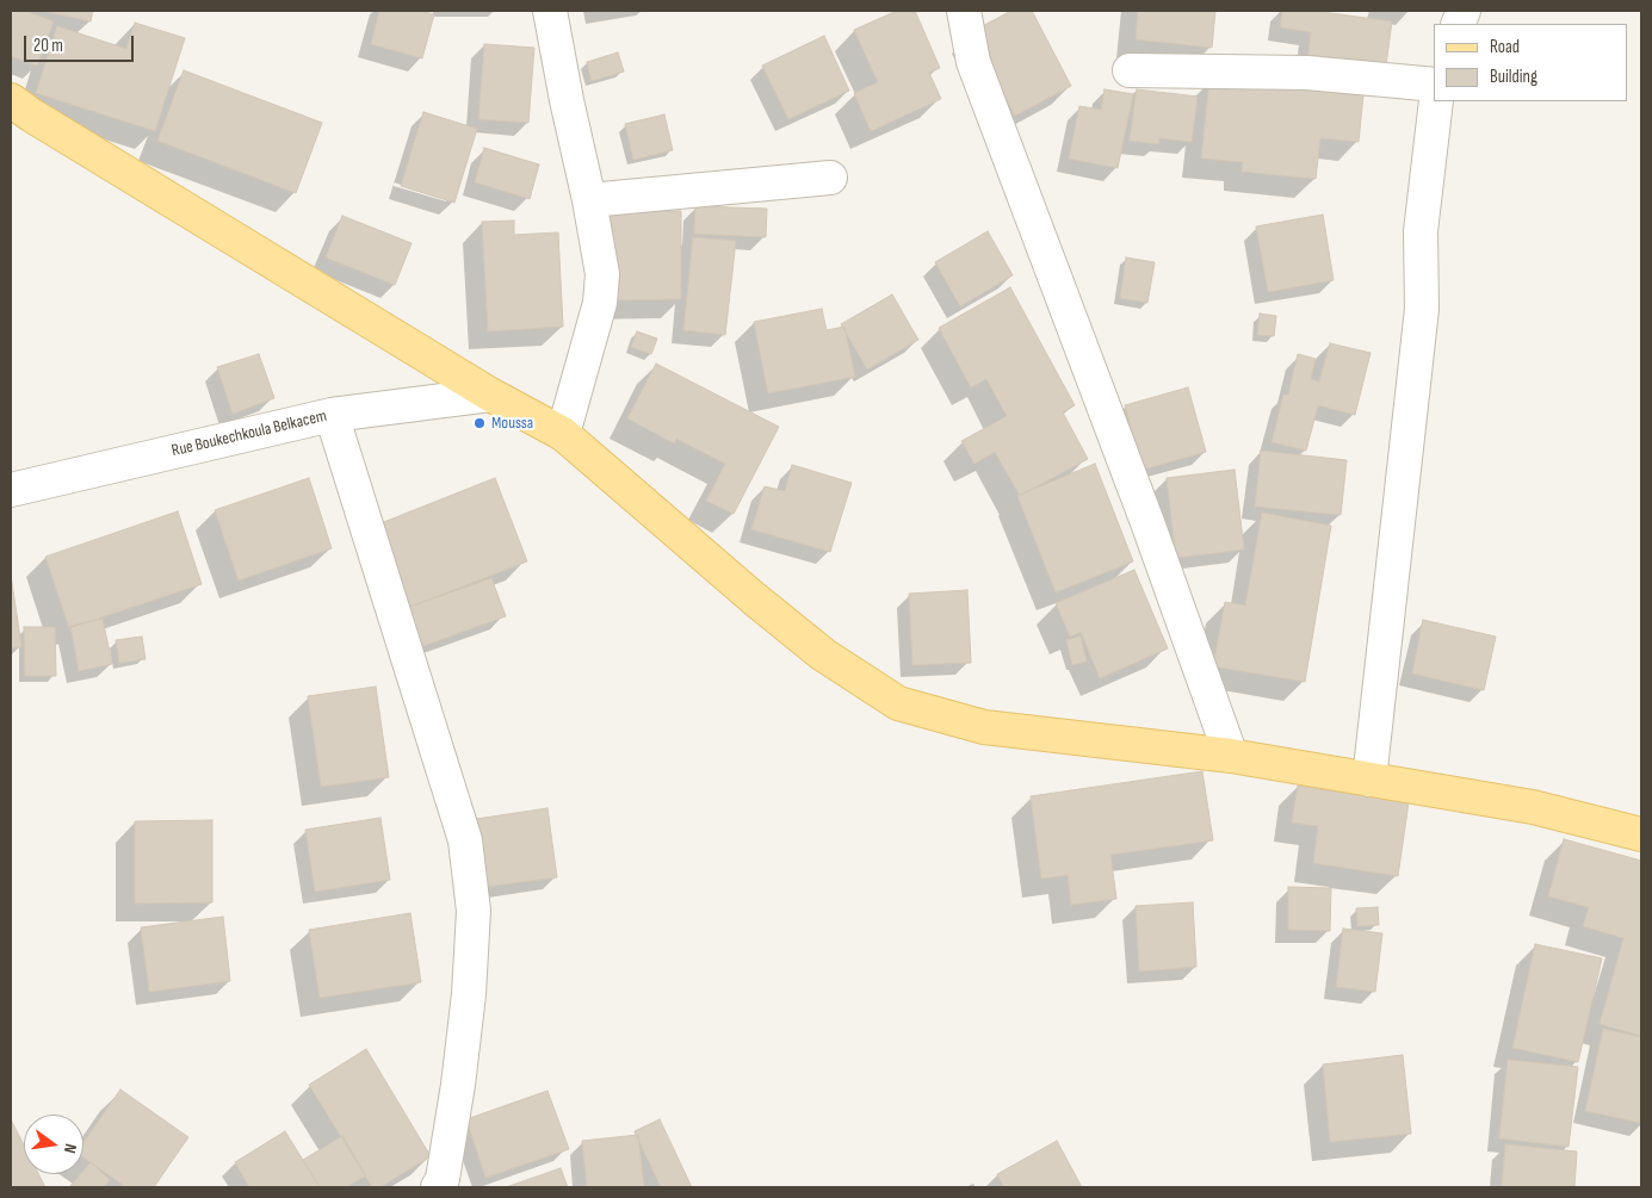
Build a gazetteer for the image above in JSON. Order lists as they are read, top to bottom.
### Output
{
  "streets": {
    "street": ["Rue Boukechkoula Belkacem"]
  },
  "places": ["Moussa"],
  "legend": ["Road", "Building"],
  "scale_bar": "20 m",
  "north": "right"
}
